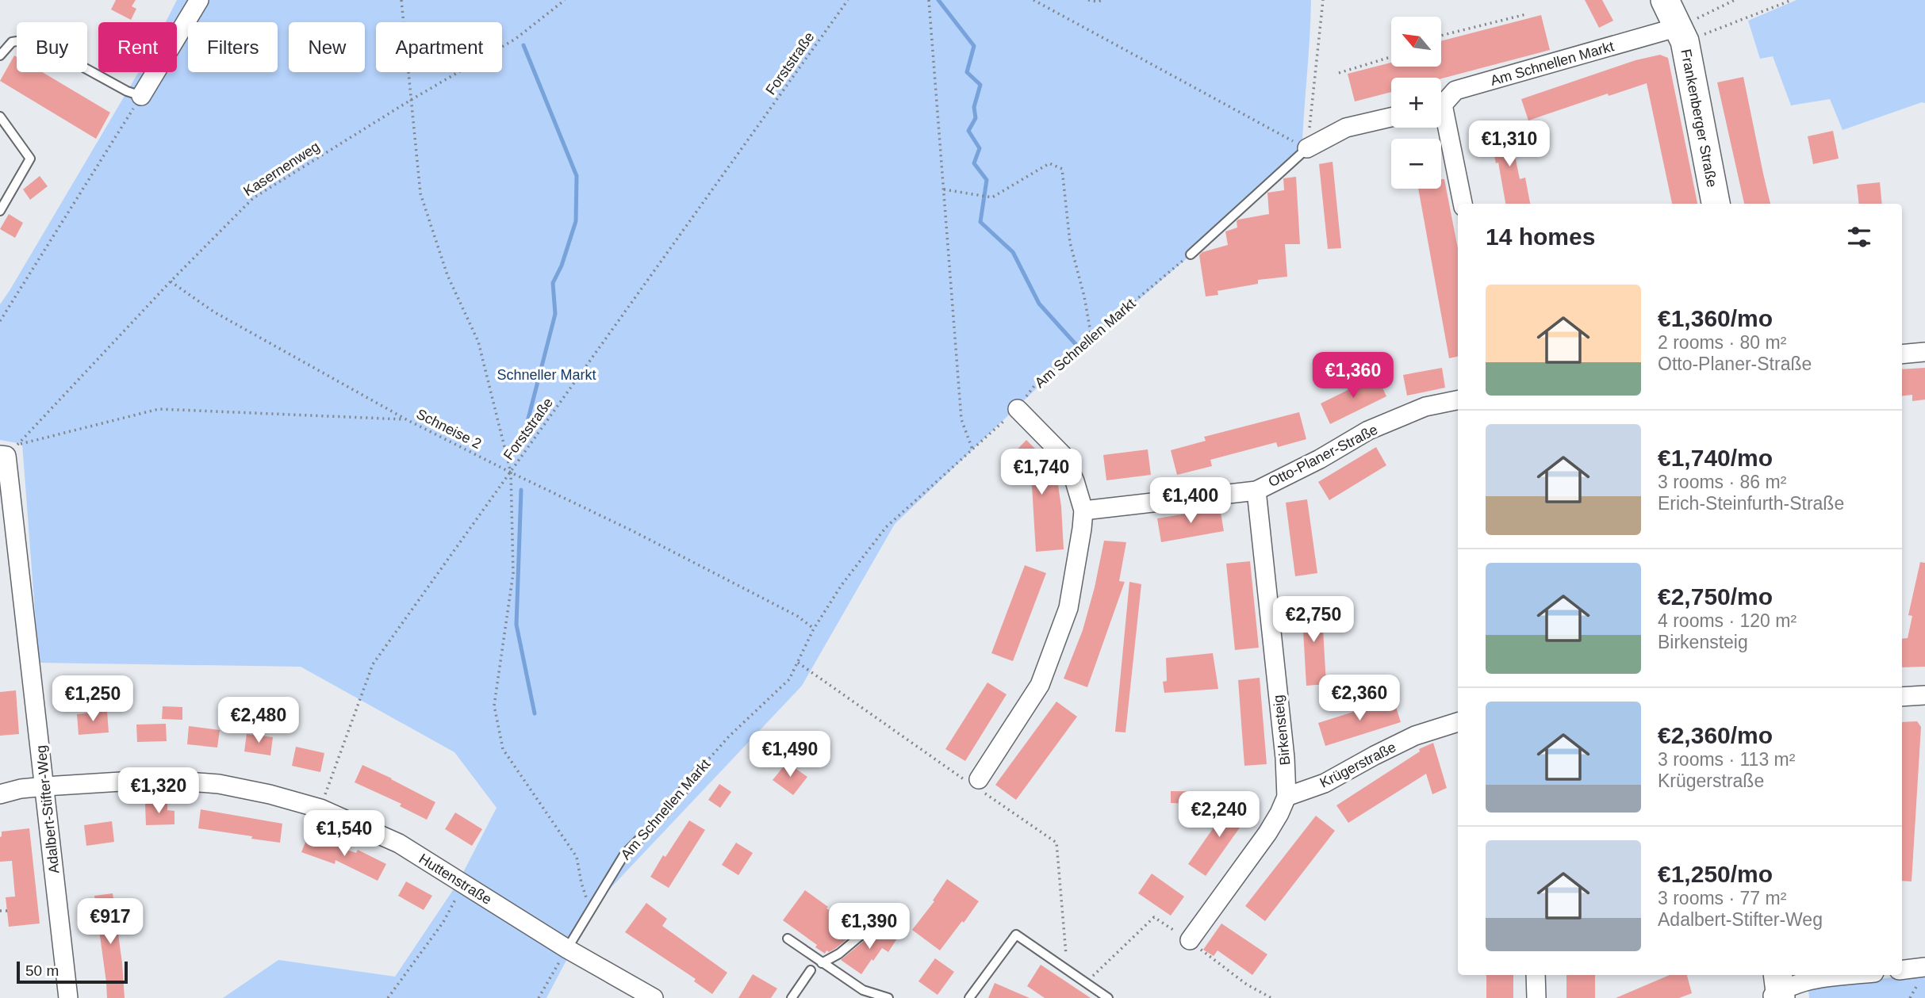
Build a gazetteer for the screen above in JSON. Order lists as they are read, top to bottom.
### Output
{
  "streets": {
    "main road": ["Frankenberger Straße"],
    "street": [
      "Am Schnellen Markt",
      "Otto-Planer-Straße",
      "Birkensteig",
      "Krügerstraße",
      "Adalbert-Stifter-Weg",
      "Huttenstraße"
    ],
    "path": ["Forststraße", "Kasernenweg", "Schneise 2"]
  },
  "crossings": [
    ["Forststraße", "Schneise 2"],
    ["Forststraße", "Huttenstraße"],
    ["Am Schnellen Markt", "Frankenberger Straße"],
    ["Am Schnellen Markt", "Schneise 2"],
    ["Am Schnellen Markt", "Huttenstraße"],
    ["Kasernenweg", "Schneise 2"],
    ["Kasernenweg", "Adalbert-Stifter-Weg"],
    ["Otto-Planer-Straße", "Birkensteig"],
    ["Birkensteig", "Krügerstraße"],
    ["Adalbert-Stifter-Weg", "Huttenstraße"]
  ],
  "parks": ["Schneller Markt"],
  "scale_bar": "50 m",
  "north": "top left",
  "page": {
    "map_buttons": ["+", "−"],
    "chip": [
      "Buy",
      "Rent",
      "Filters",
      "New",
      "Apartment"
    ],
    "price": [
      "€1,310",
      "€1,360",
      "€1,740",
      "€1,400",
      "€2,750",
      "€2,360",
      "€1,250",
      "€2,480",
      "€1,490",
      "€1,320",
      "€2,240",
      "€1,540",
      "€917",
      "€1,390"
    ],
    "heading": "14 homes",
    "list": [
      {
        "name": "€1,360/mo",
        "note": "2 rooms · 80 m² · Otto-Planer-Straße"
      },
      {
        "name": "€1,740/mo",
        "note": "3 rooms · 86 m² · Erich-Steinfurth-Straße"
      },
      {
        "name": "€2,750/mo",
        "note": "4 rooms · 120 m² · Birkensteig"
      },
      {
        "name": "€2,360/mo",
        "note": "3 rooms · 113 m² · Krügerstraße"
      },
      {
        "name": "€1,250/mo",
        "note": "3 rooms · 77 m² · Adalbert-Stifter-Weg"
      }
    ],
    "scale": "50 m"
  }
}
